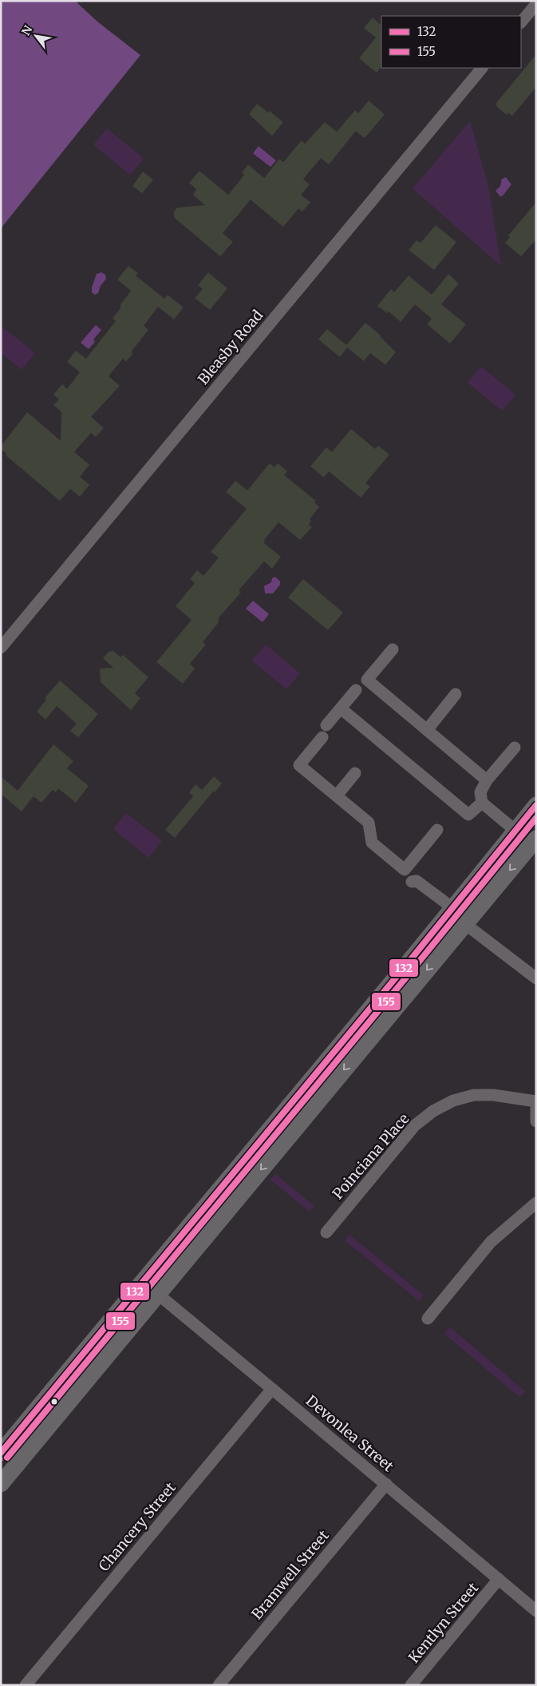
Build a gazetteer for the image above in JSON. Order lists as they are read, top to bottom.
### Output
{
  "streets": {
    "street": [
      "Bleasby Road",
      "Poinciana Place",
      "Devonlea Street",
      "Chancery Street",
      "Bramwell Street",
      "Kentlyn Street"
    ]
  },
  "crossings": [
    ["Devonlea Street", "Chancery Street"],
    ["Devonlea Street", "Bramwell Street"],
    ["Devonlea Street", "Kentlyn Street"]
  ],
  "lines": ["transit line 132", "transit line 155"],
  "legend": ["132", "155"],
  "north": "top left"
}
